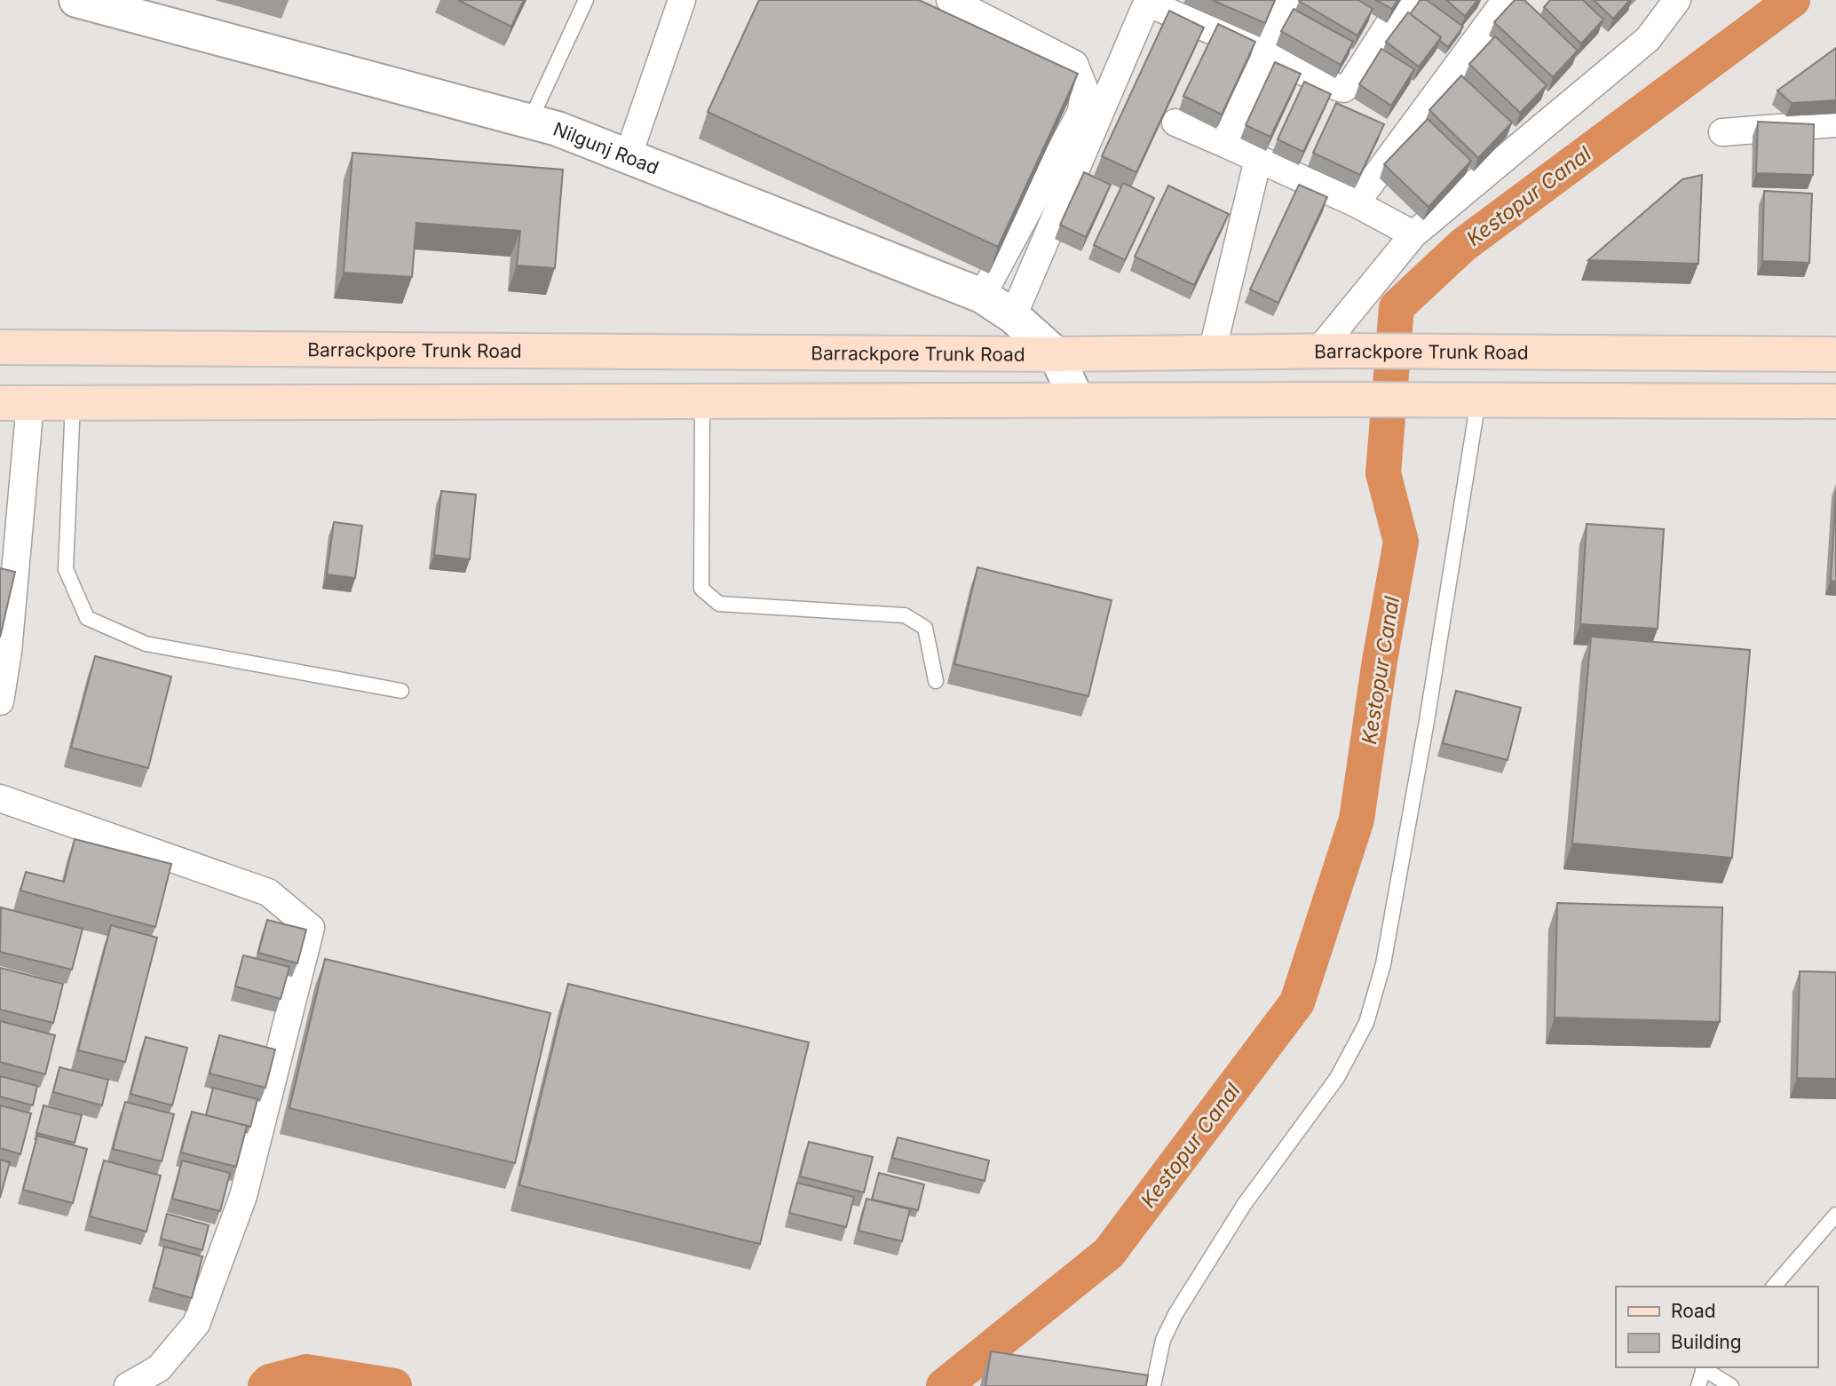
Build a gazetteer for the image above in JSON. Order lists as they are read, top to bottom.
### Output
{
  "streets": {
    "main road": ["Barrackpore Trunk Road"],
    "street": ["Nilgunj Road"]
  },
  "crossings": [
    ["Nilgunj Road", "Barrackpore Trunk Road"]
  ],
  "water": ["Kestopur Canal"],
  "legend": ["Road", "Building"]
}
